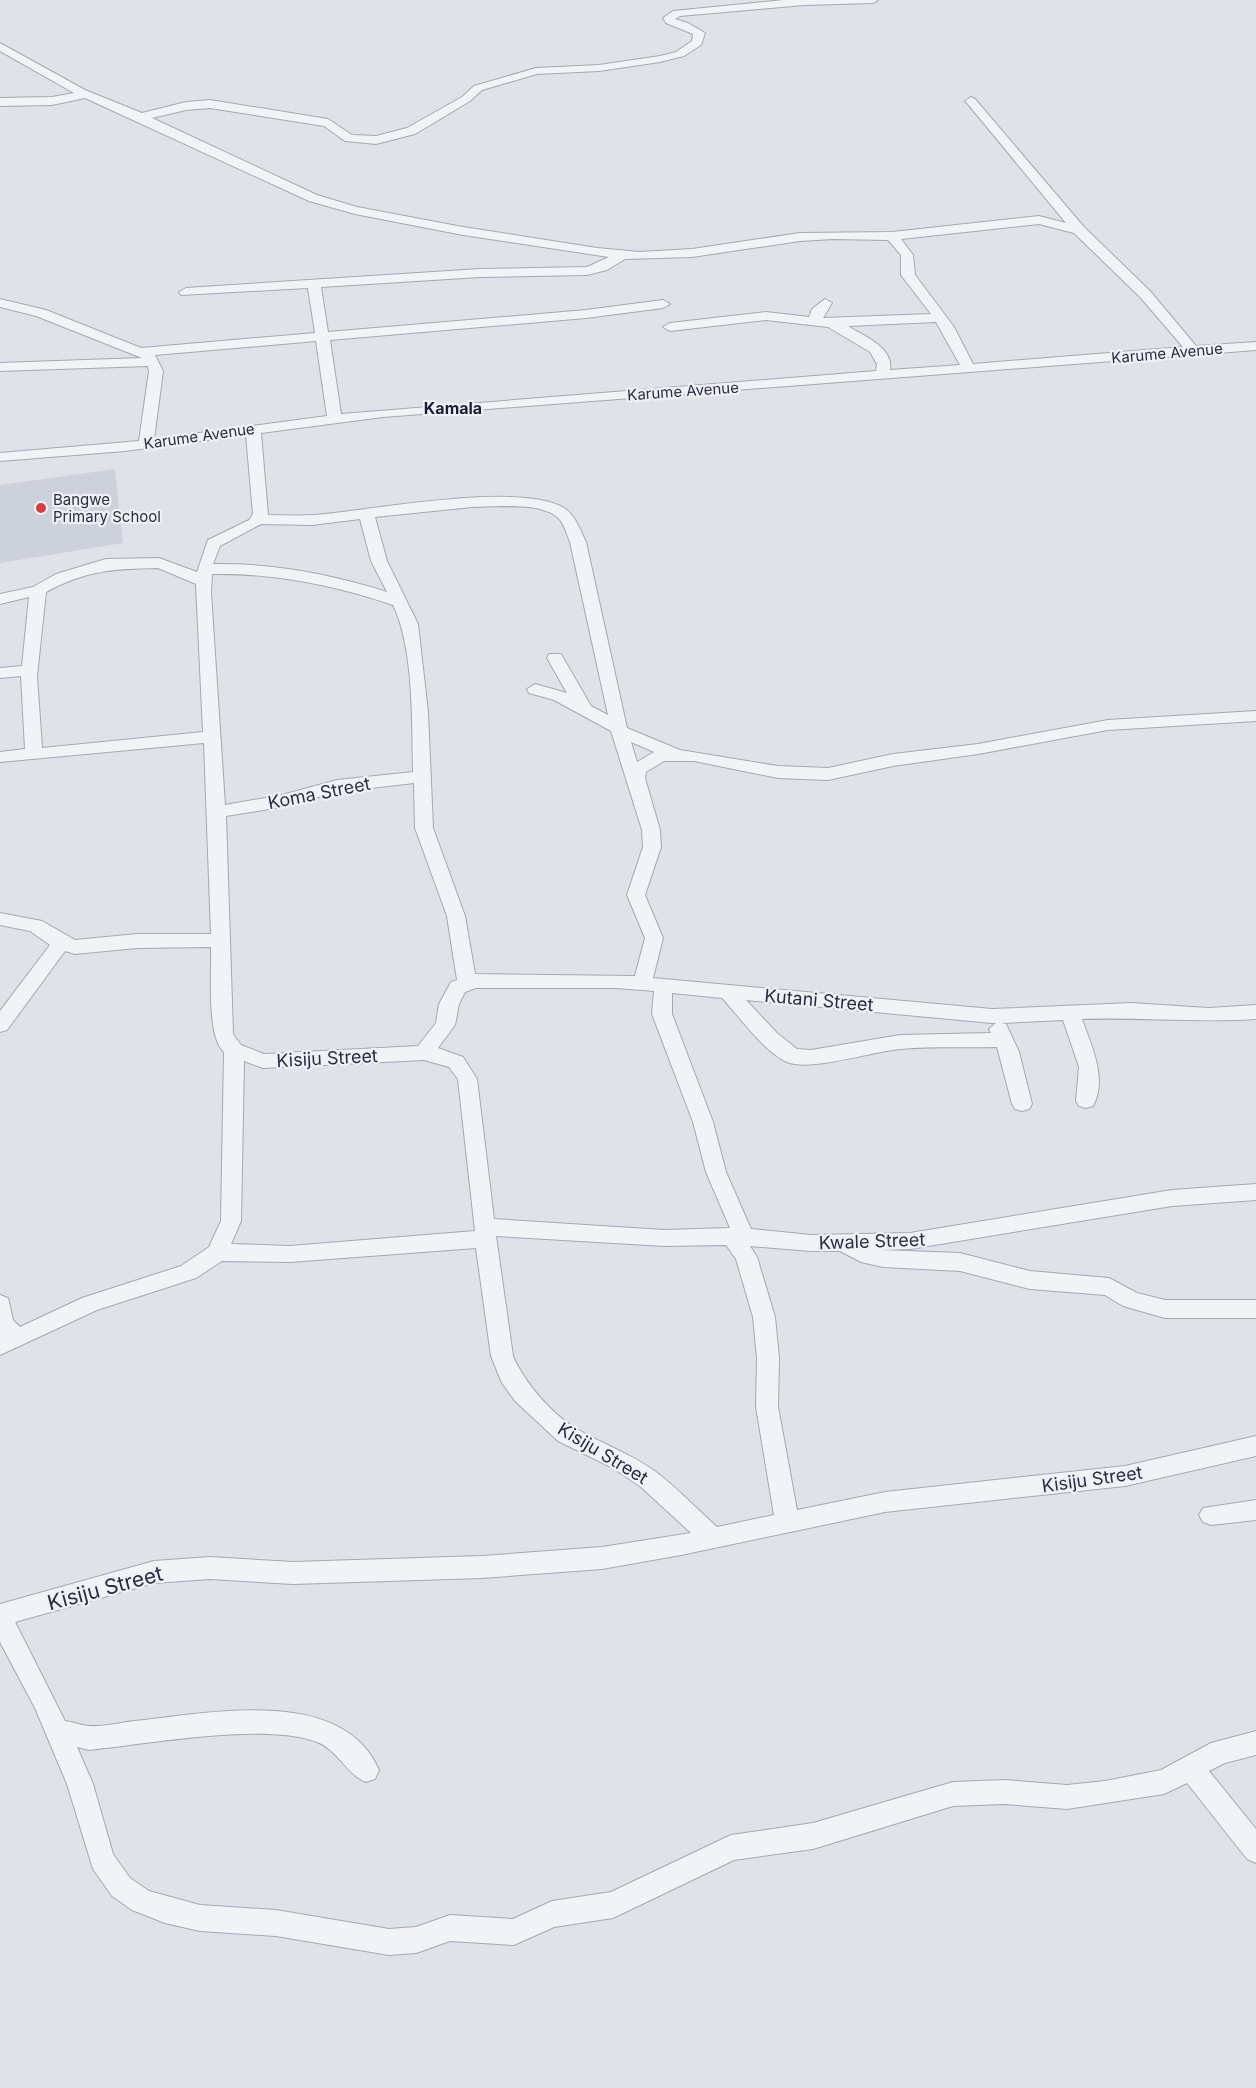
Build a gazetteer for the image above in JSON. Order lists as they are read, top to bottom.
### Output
{
  "streets": {
    "street": [
      "Karume Avenue",
      "Koma Street",
      "Kutani Street",
      "Kisiju Street",
      "Kwale Street"
    ]
  },
  "crossings": [
    ["Kisiju Street", "Kwale Street"]
  ],
  "districts": ["Kamala"],
  "places": ["Bangwe Primary School"]
}
